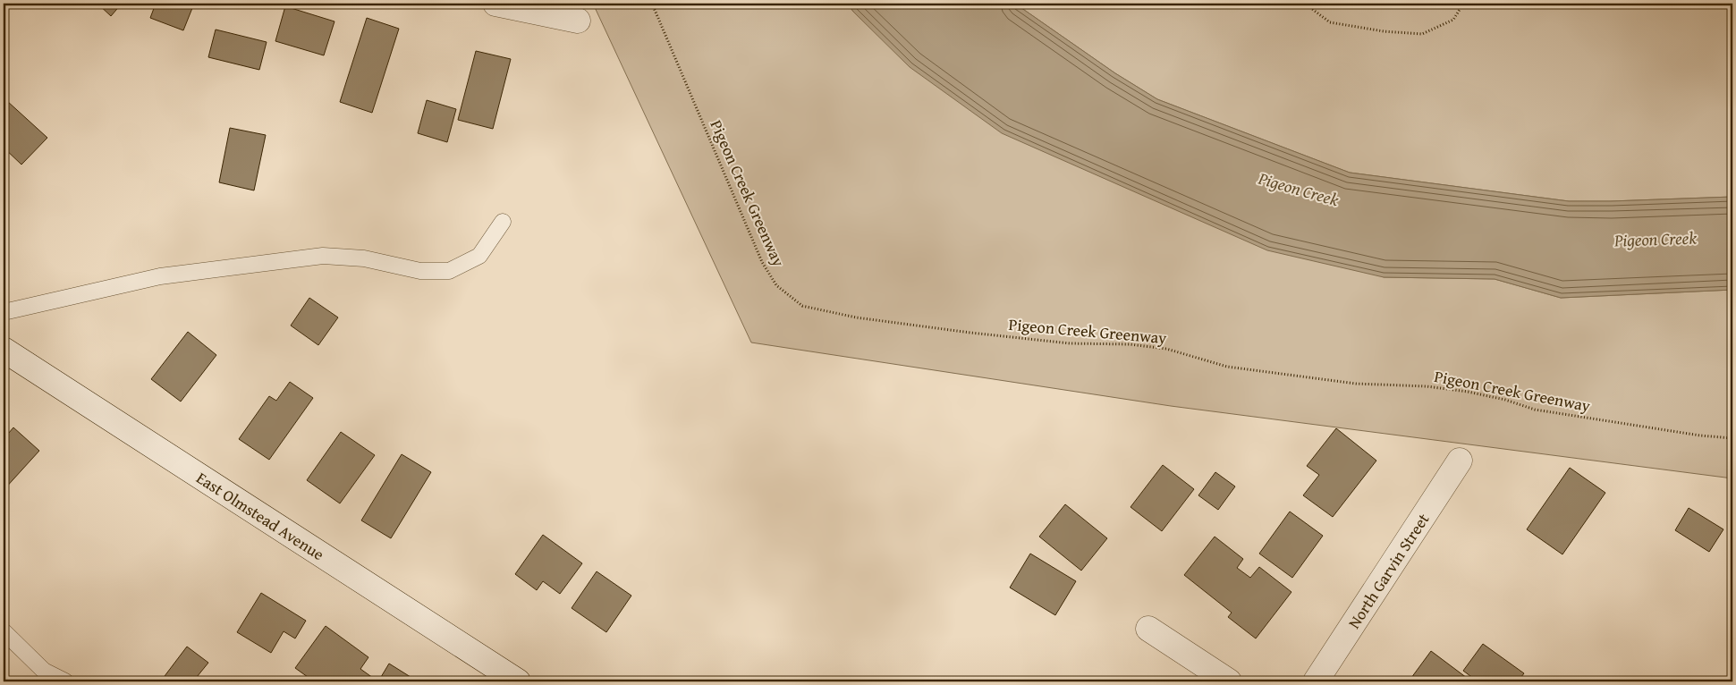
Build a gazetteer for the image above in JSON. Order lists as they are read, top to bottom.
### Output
{
  "streets": {
    "street": ["East Olmstead Avenue", "North Garvin Street"],
    "path": ["Pigeon Creek Greenway"]
  },
  "water": ["Pigeon Creek"]
}
